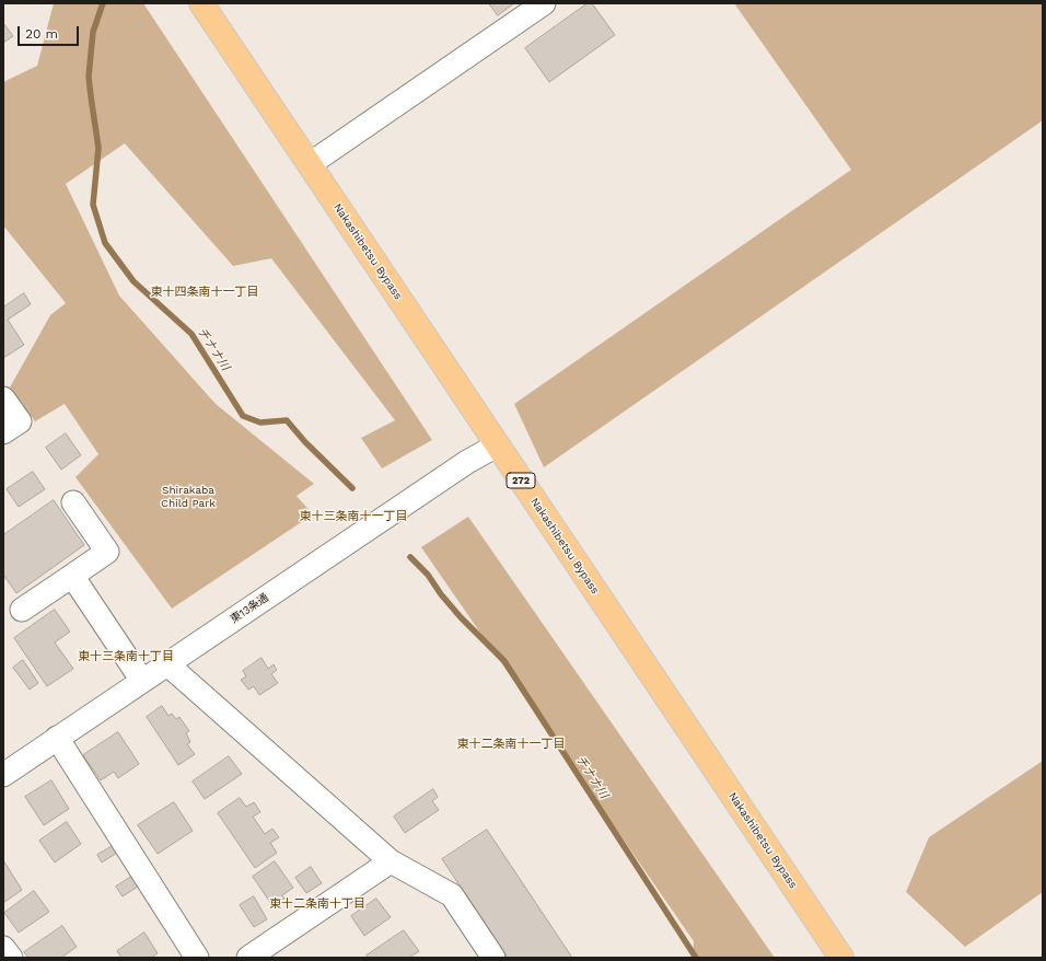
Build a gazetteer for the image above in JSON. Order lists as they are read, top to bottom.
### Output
{
  "streets": {
    "highway": ["Nakashibetsu Bypass", "272"],
    "street": ["東13条通"]
  },
  "crossings": [
    ["Nakashibetsu Bypass", "東13条通"]
  ],
  "districts": [
    "東十四条南十一丁目",
    "東十三条南十一丁目",
    "東十三条南十丁目",
    "東十二条南十一丁目",
    "東十二条南十丁目"
  ],
  "water": ["チナナ川"],
  "parks": ["Shirakaba Child Park"],
  "scale_bar": "20 m"
}
